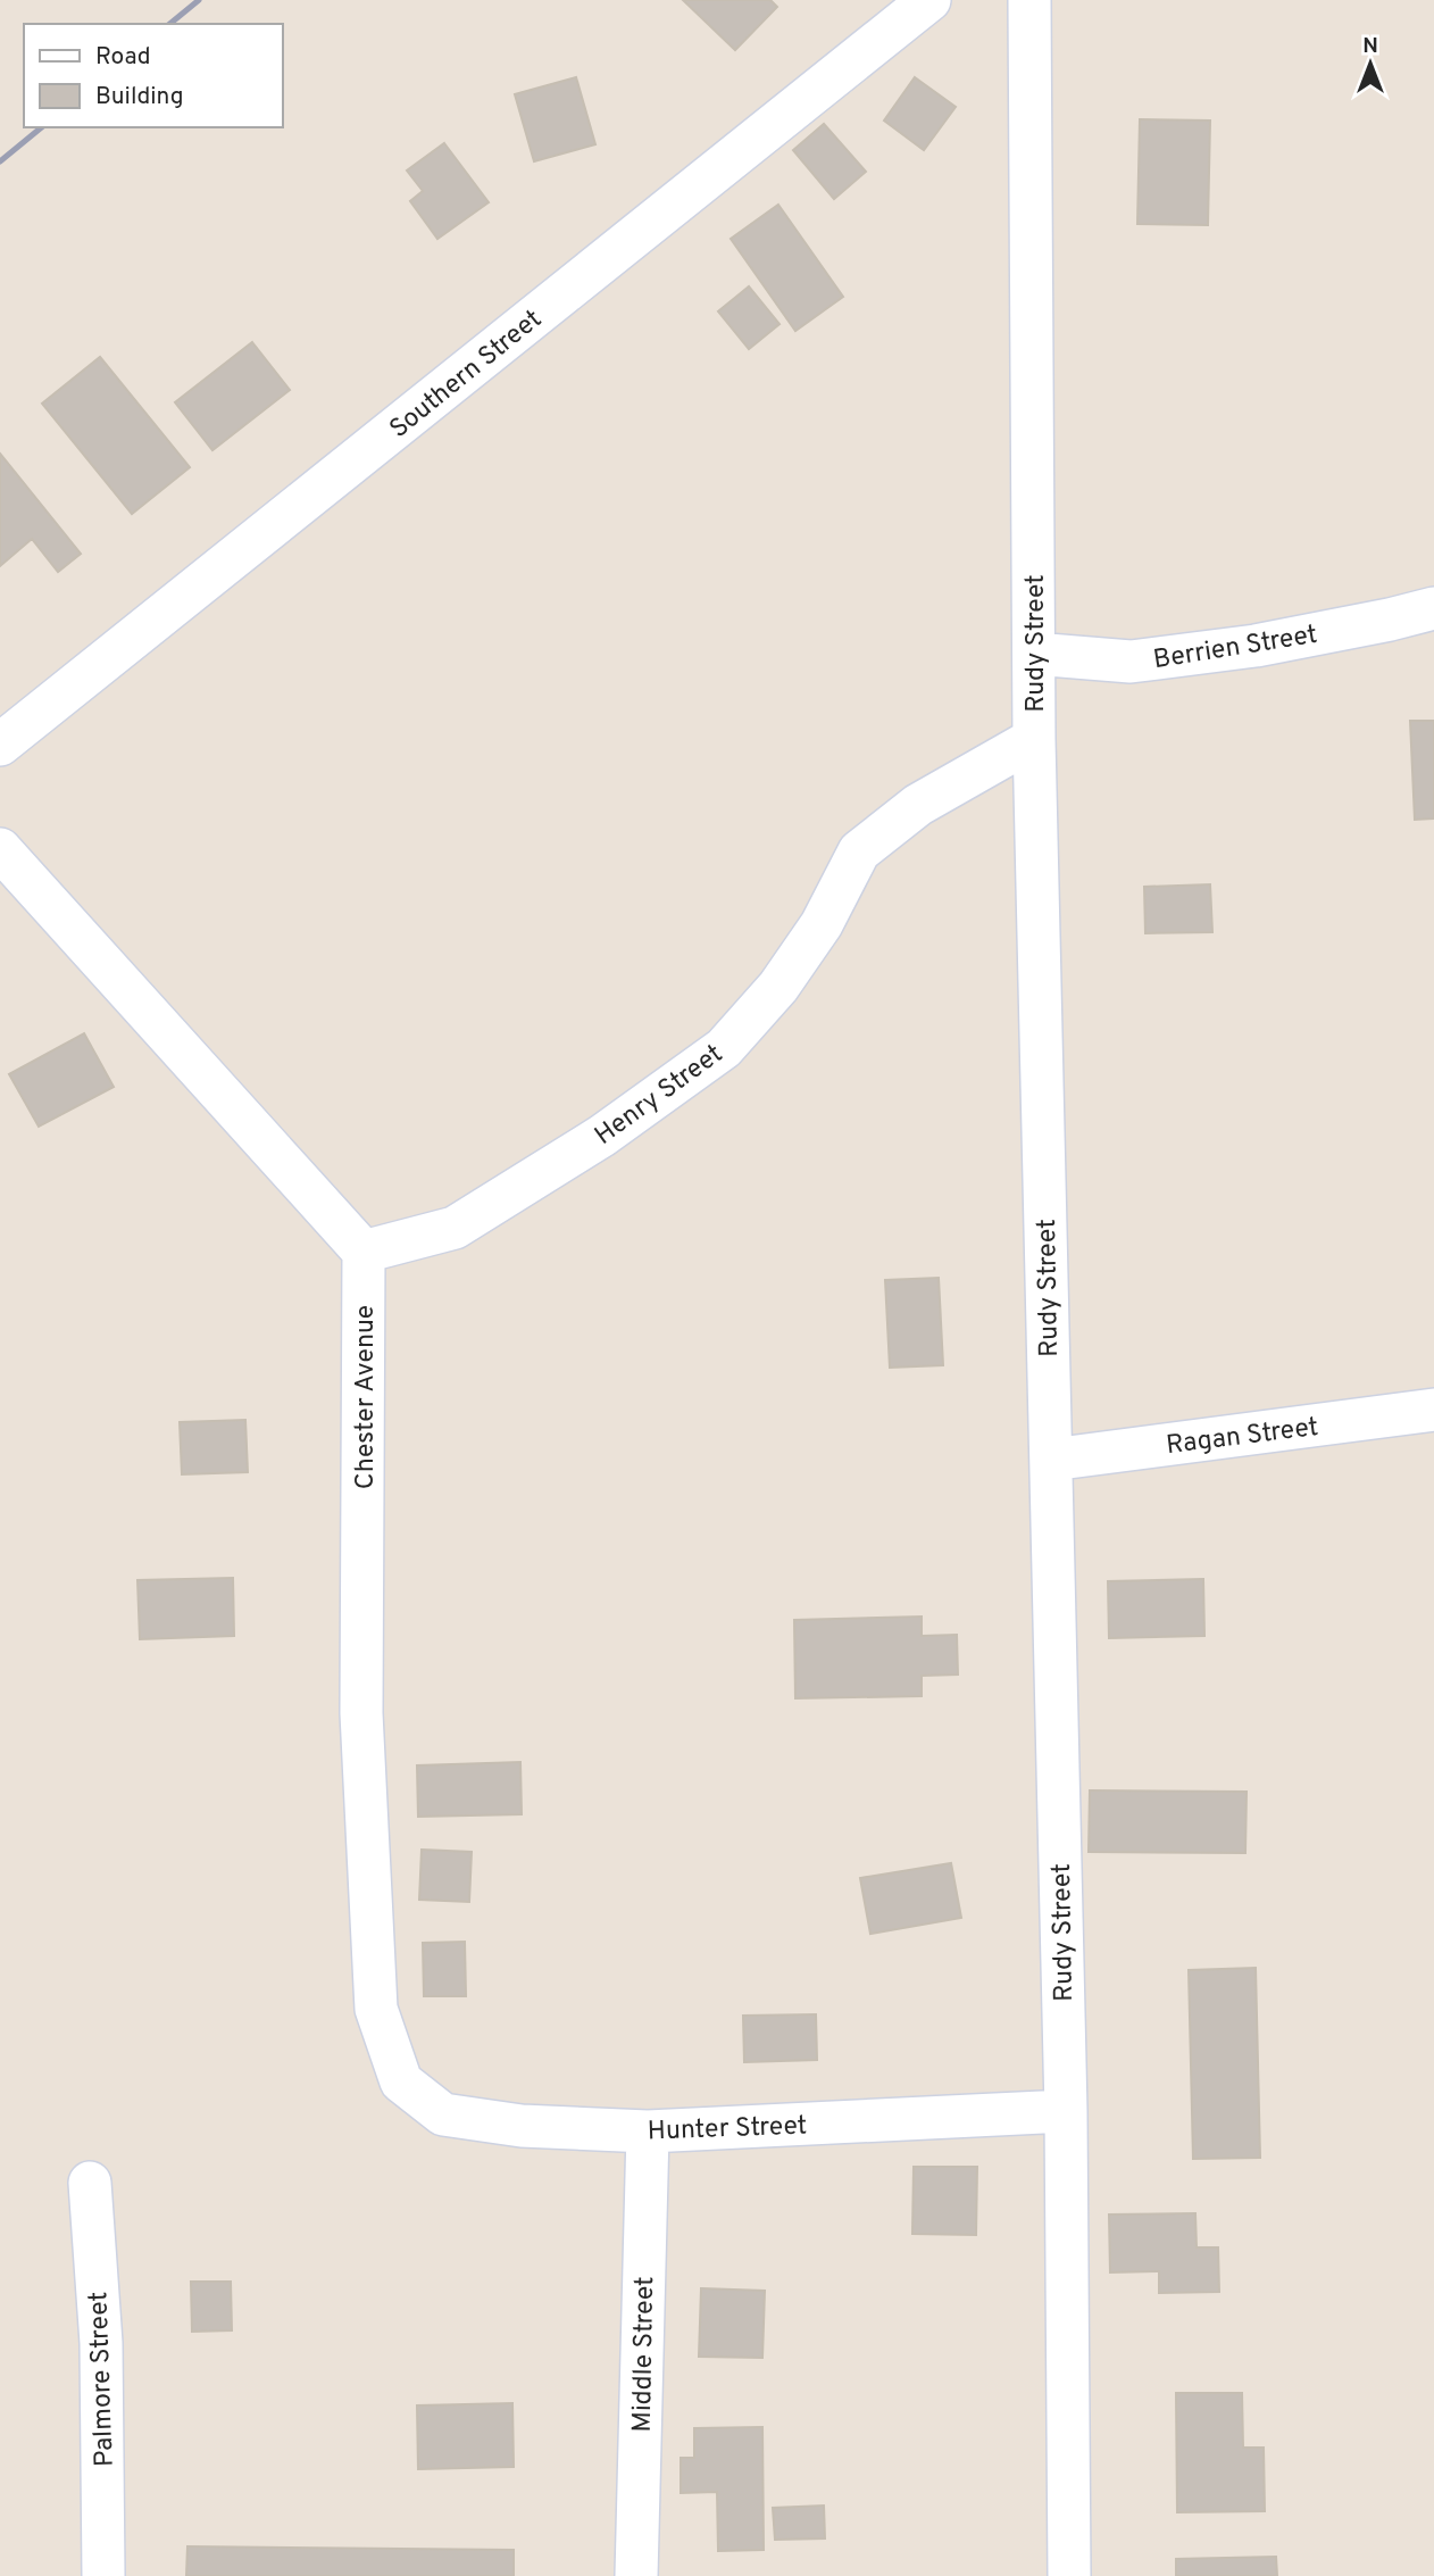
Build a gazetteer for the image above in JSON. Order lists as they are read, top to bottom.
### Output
{
  "streets": {
    "street": [
      "Southern Street",
      "Rudy Street",
      "Berrien Street",
      "Henry Street",
      "Chester Avenue",
      "Ragan Street",
      "Hunter Street",
      "Middle Street",
      "Palmore Street"
    ]
  },
  "crossings": [
    ["Rudy Street", "Berrien Street"],
    ["Rudy Street", "Henry Street"],
    ["Rudy Street", "Ragan Street"],
    ["Rudy Street", "Hunter Street"],
    ["Henry Street", "Chester Avenue"],
    ["Chester Avenue", "Hunter Street"],
    ["Hunter Street", "Middle Street"]
  ],
  "legend": ["Road", "Building"],
  "north": "top"
}
